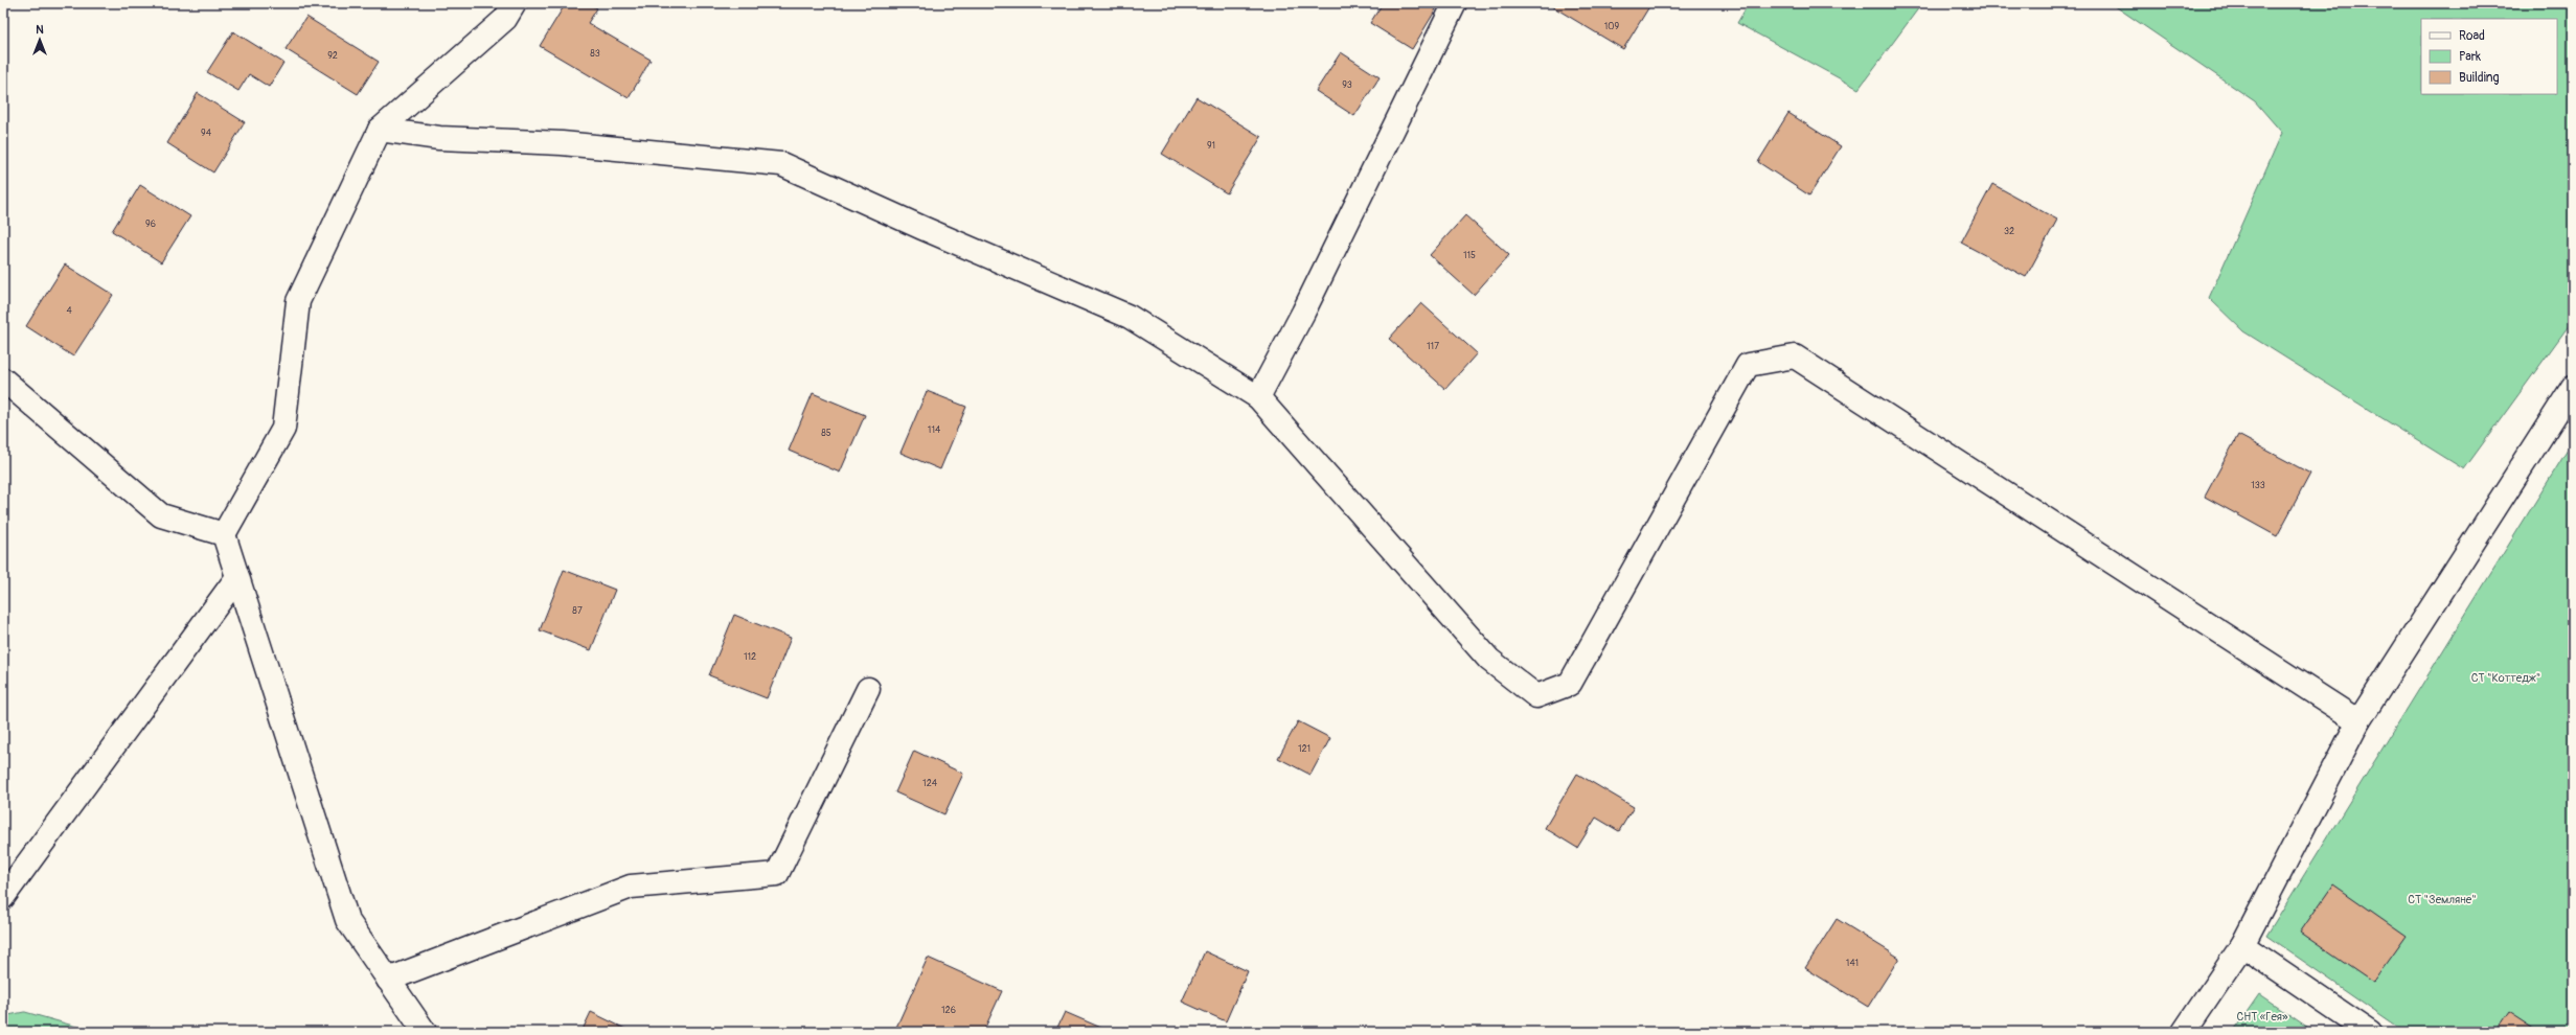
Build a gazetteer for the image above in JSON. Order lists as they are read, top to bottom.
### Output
{
  "parks": ["СТ \"Коттедж\"", "СТ \"Земляне\"", "СНТ «Гея»"],
  "house_numbers": [
    "109",
    "83",
    "92",
    "93",
    "94",
    "91",
    "96",
    "32",
    "115",
    "4",
    "117",
    "114",
    "85",
    "133",
    "87",
    "112",
    "121",
    "124",
    "141",
    "126"
  ],
  "legend": ["Road", "Park", "Building"],
  "north": "top"
}
